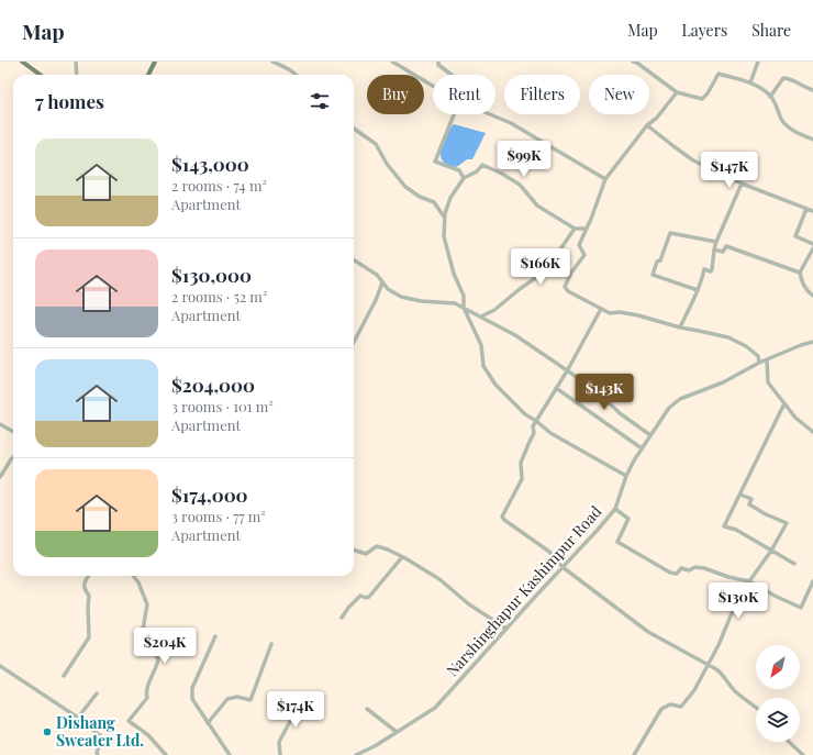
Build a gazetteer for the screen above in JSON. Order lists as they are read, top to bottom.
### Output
{
  "streets": {
    "street": ["Narshinghapur Kashimpur Road"]
  },
  "places": ["Dishang Sweater Ltd."],
  "north": "bottom left",
  "page": {
    "header": "Map",
    "nav": ["Map", "Layers", "Share"],
    "chip": [
      "Buy",
      "Rent",
      "Filters",
      "New"
    ],
    "heading": "7 homes",
    "list": [
      {
        "name": "$143,000",
        "note": "2 rooms · 74 m² · Apartment"
      },
      {
        "name": "$130,000",
        "note": "2 rooms · 52 m² · Apartment"
      },
      {
        "name": "$204,000",
        "note": "3 rooms · 101 m² · Apartment"
      },
      {
        "name": "$174,000",
        "note": "3 rooms · 77 m² · Apartment"
      }
    ],
    "price": [
      "$99K",
      "$147K",
      "$166K",
      "$143K",
      "$130K",
      "$204K",
      "$174K"
    ]
  }
}
